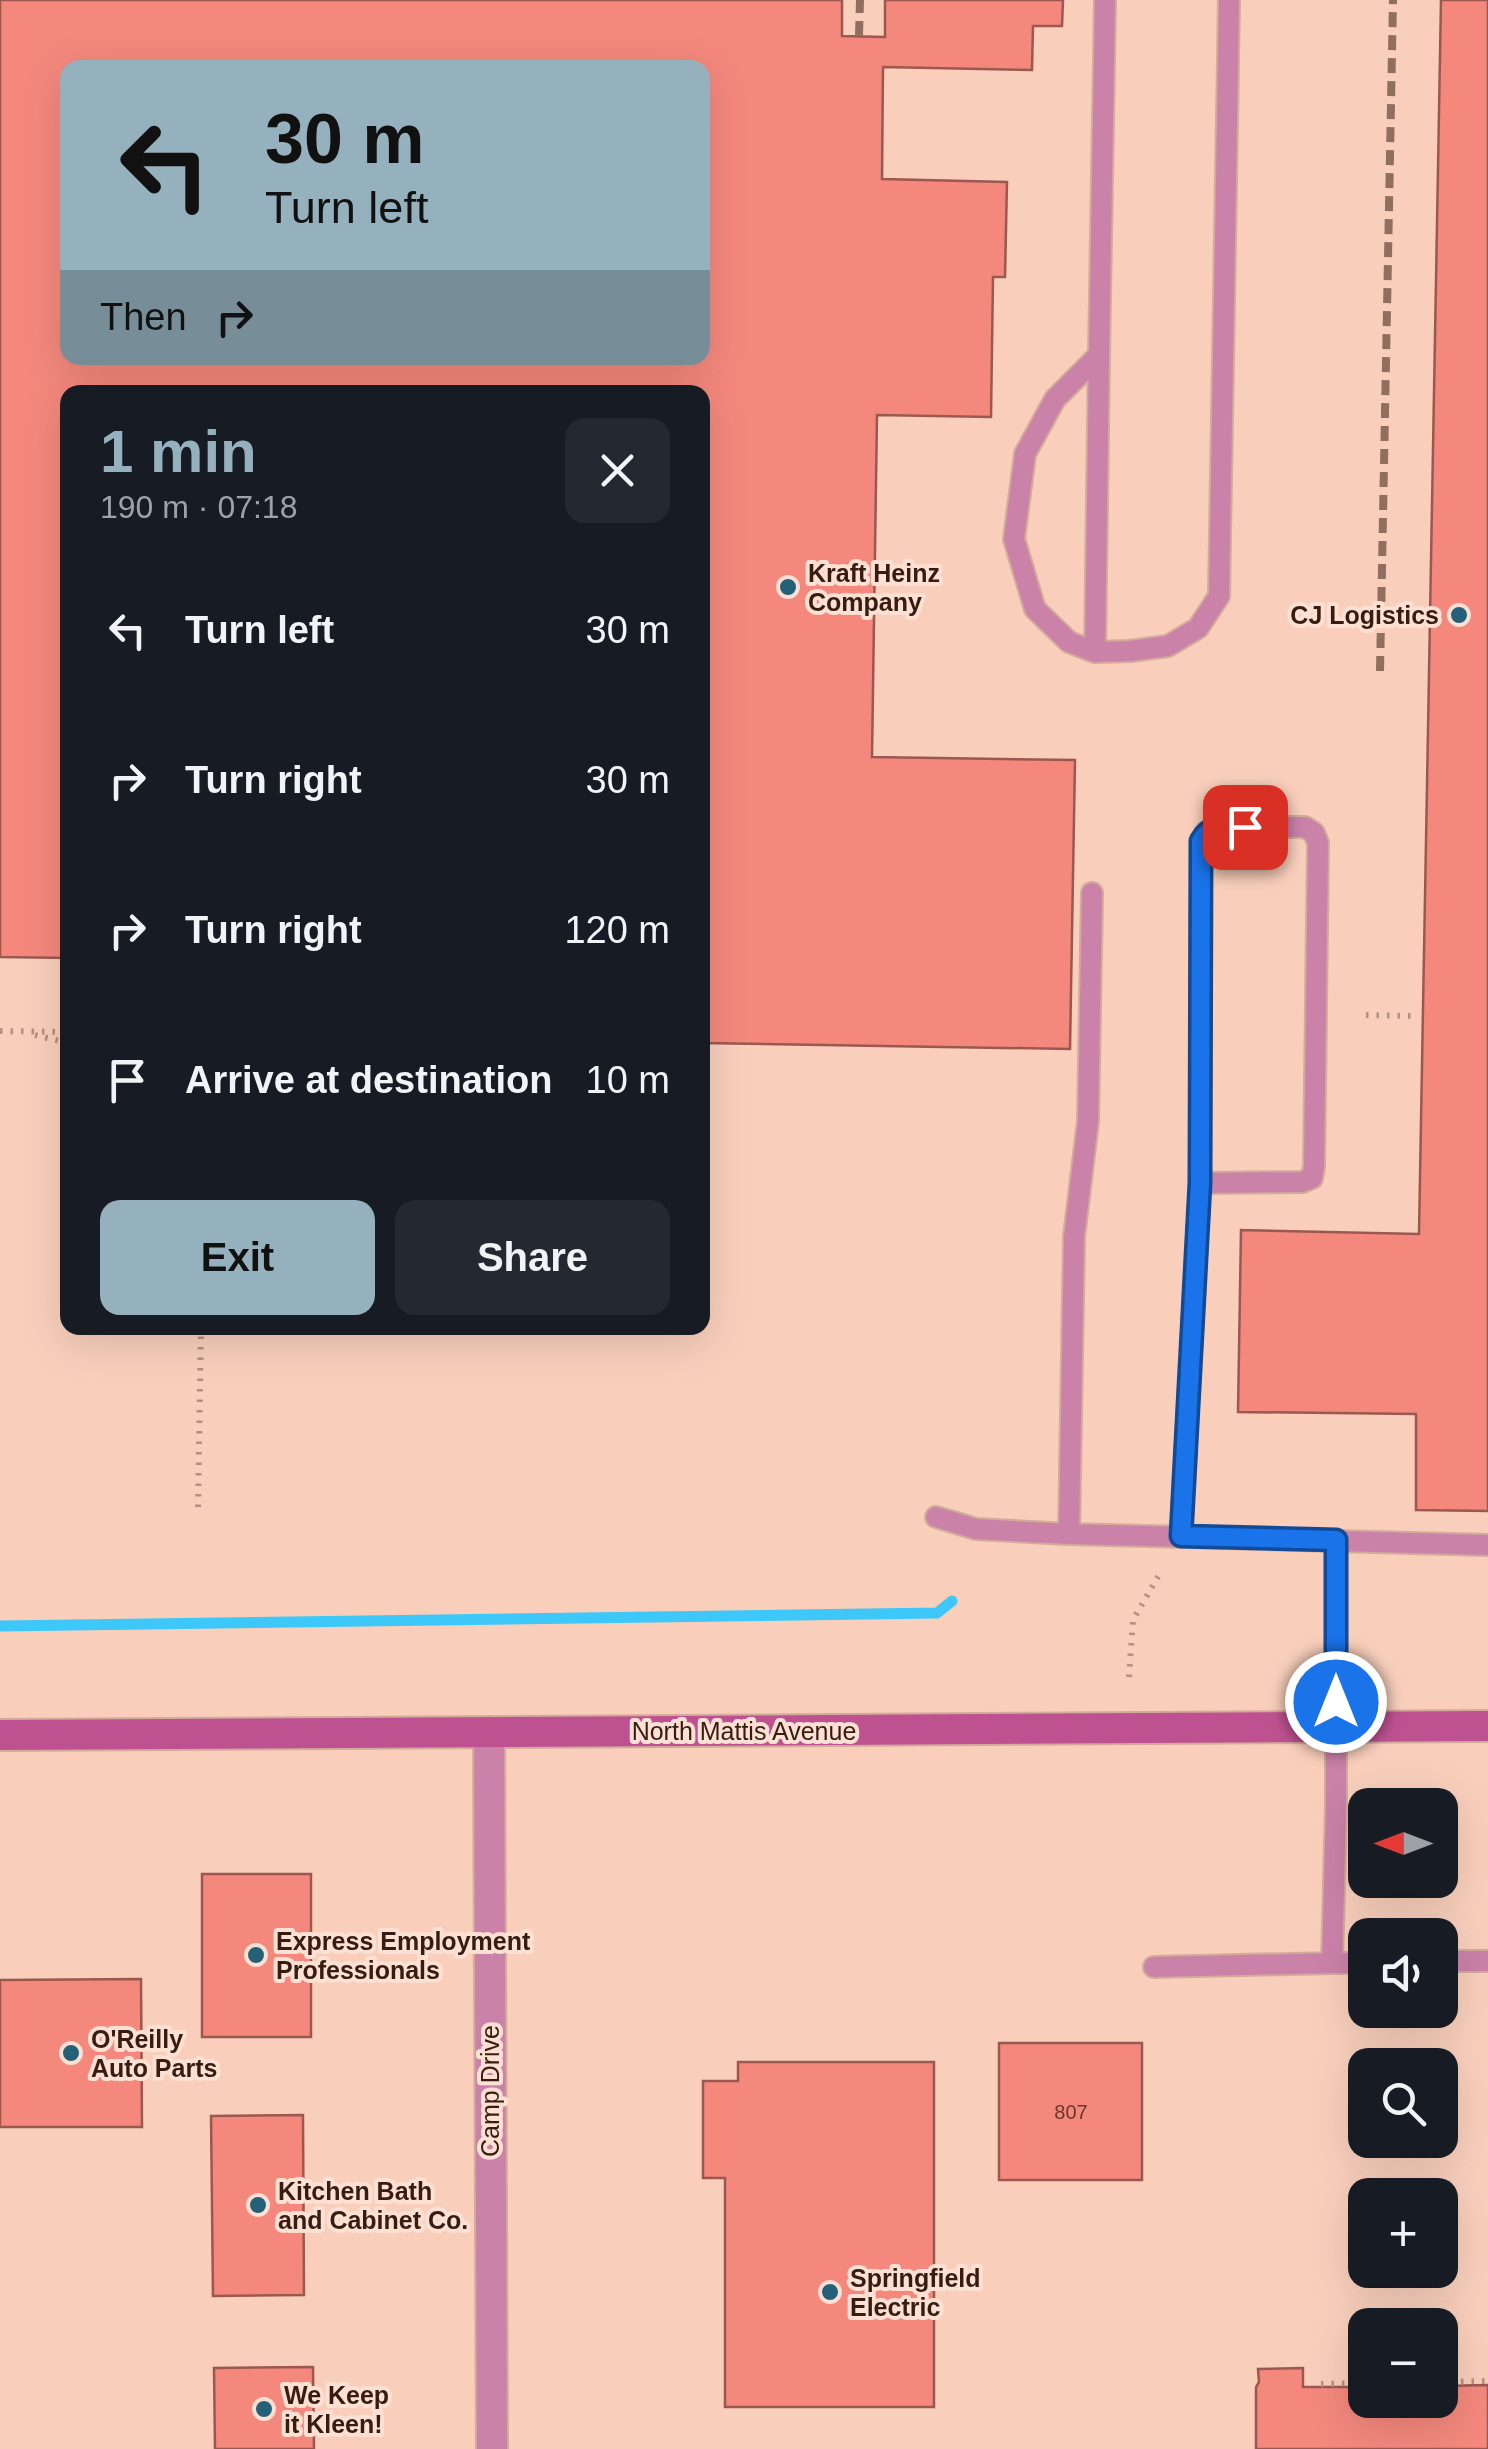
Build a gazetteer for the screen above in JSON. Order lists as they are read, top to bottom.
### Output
{
  "streets": {
    "main road": ["North Mattis Avenue"],
    "street": ["Camp Drive"]
  },
  "crossings": [
    ["North Mattis Avenue", "Camp Drive"]
  ],
  "places": [
    "Kraft Heinz Company",
    "CJ Logistics",
    "Express Employment Professionals",
    "O'Reilly Auto Parts",
    "Kitchen Bath and Cabinet Co.",
    "Springfield Electric",
    "We Keep it Kleen!"
  ],
  "house_numbers": ["807"],
  "north": "left",
  "page": {
    "turn": ["30 m", "Turn left"],
    "then": "Then",
    "heading": ["1 min", "190 m · 07:18"],
    "list": [
      {
        "name": "Turn left",
        "value": "30 m"
      },
      {
        "name": "Turn right",
        "value": "30 m"
      },
      {
        "name": "Turn right",
        "value": "120 m"
      },
      {
        "name": "Arrive at destination",
        "value": "10 m"
      }
    ],
    "buttons": ["Exit", "Share"],
    "map_buttons": ["+", "−"]
  }
}
